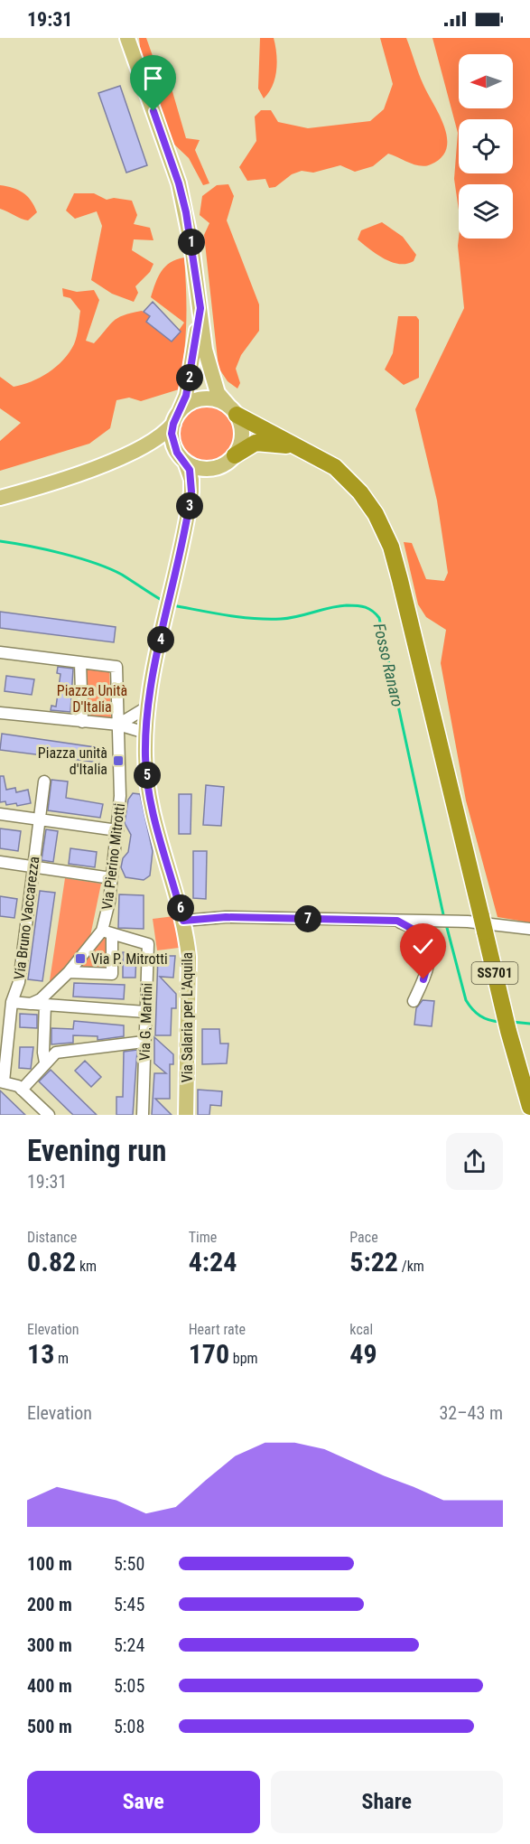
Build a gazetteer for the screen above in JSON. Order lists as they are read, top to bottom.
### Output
{
  "streets": {
    "highway": ["SS701"],
    "main road": ["Via Salaria per L'Aquila"],
    "street": ["Via Pierino Mitrotti", "Via Bruno Vaccarezza", "Via G. Martini"]
  },
  "crossings": [
    ["Via Pierino Mitrotti", "Via G. Martini"],
    ["SS701", "Via Salaria per L'Aquila"]
  ],
  "water": ["Fosso Ranaro"],
  "parks": ["Piazza Unità D'Italia"],
  "places": {
    "transit": ["Piazza unità d'Italia", "Via P. Mitrotti"]
  },
  "north": "left",
  "page": {
    "status": "19:31",
    "pins": [
      "1",
      "2",
      "3",
      "4",
      "5",
      "6",
      "7"
    ],
    "heading": ["Evening run", "19:31"],
    "stats": [
      ["Distance", "0.82 km"],
      ["Time", "4:24"],
      ["Pace", "5:22 /km"],
      ["Elevation", "13 m"],
      ["Heart rate", "170 bpm"],
      ["kcal", "49"]
    ],
    "chart": ["Elevation", "32–43 m"],
    "list": [
      {
        "name": "100 m",
        "note": "5:50"
      },
      {
        "name": "200 m",
        "note": "5:45"
      },
      {
        "name": "300 m",
        "note": "5:24"
      },
      {
        "name": "400 m",
        "note": "5:05"
      },
      {
        "name": "500 m",
        "note": "5:08"
      }
    ],
    "buttons": ["Save", "Share"]
  }
}
